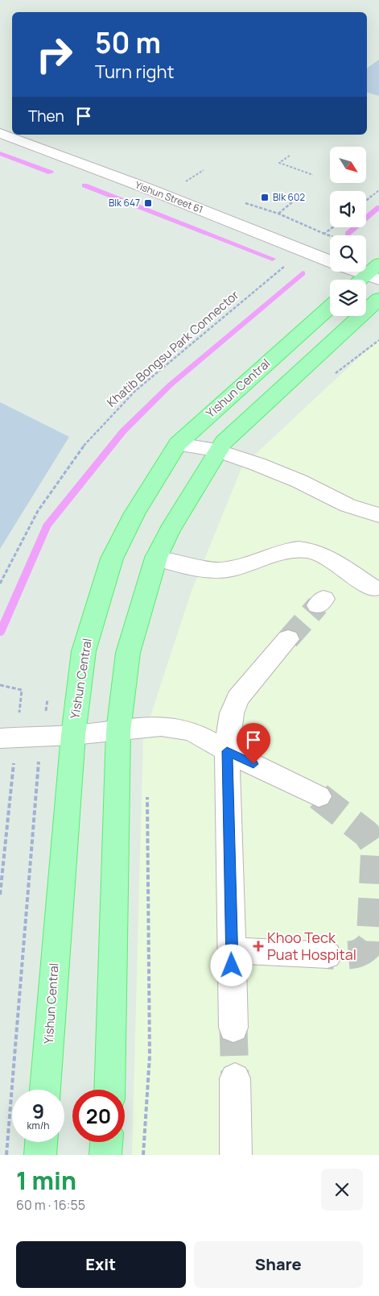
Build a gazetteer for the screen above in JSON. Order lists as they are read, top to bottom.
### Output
{
  "streets": {
    "main road": ["Yishun Central"],
    "street": ["Yishun Street 61"],
    "path": ["Khatib Bongsu Park Connector"]
  },
  "places": {
    "transit": ["Blk 602", "Blk 647"],
    "health": ["Khoo Teck Puat Hospital"]
  },
  "north": "bottom right",
  "page": {
    "turn": ["50 m", "Turn right"],
    "then": "Then",
    "speed": "9 km/h",
    "limit": "20",
    "heading": ["1 min", "60 m · 16:55"],
    "buttons": ["Exit", "Share"]
  }
}
